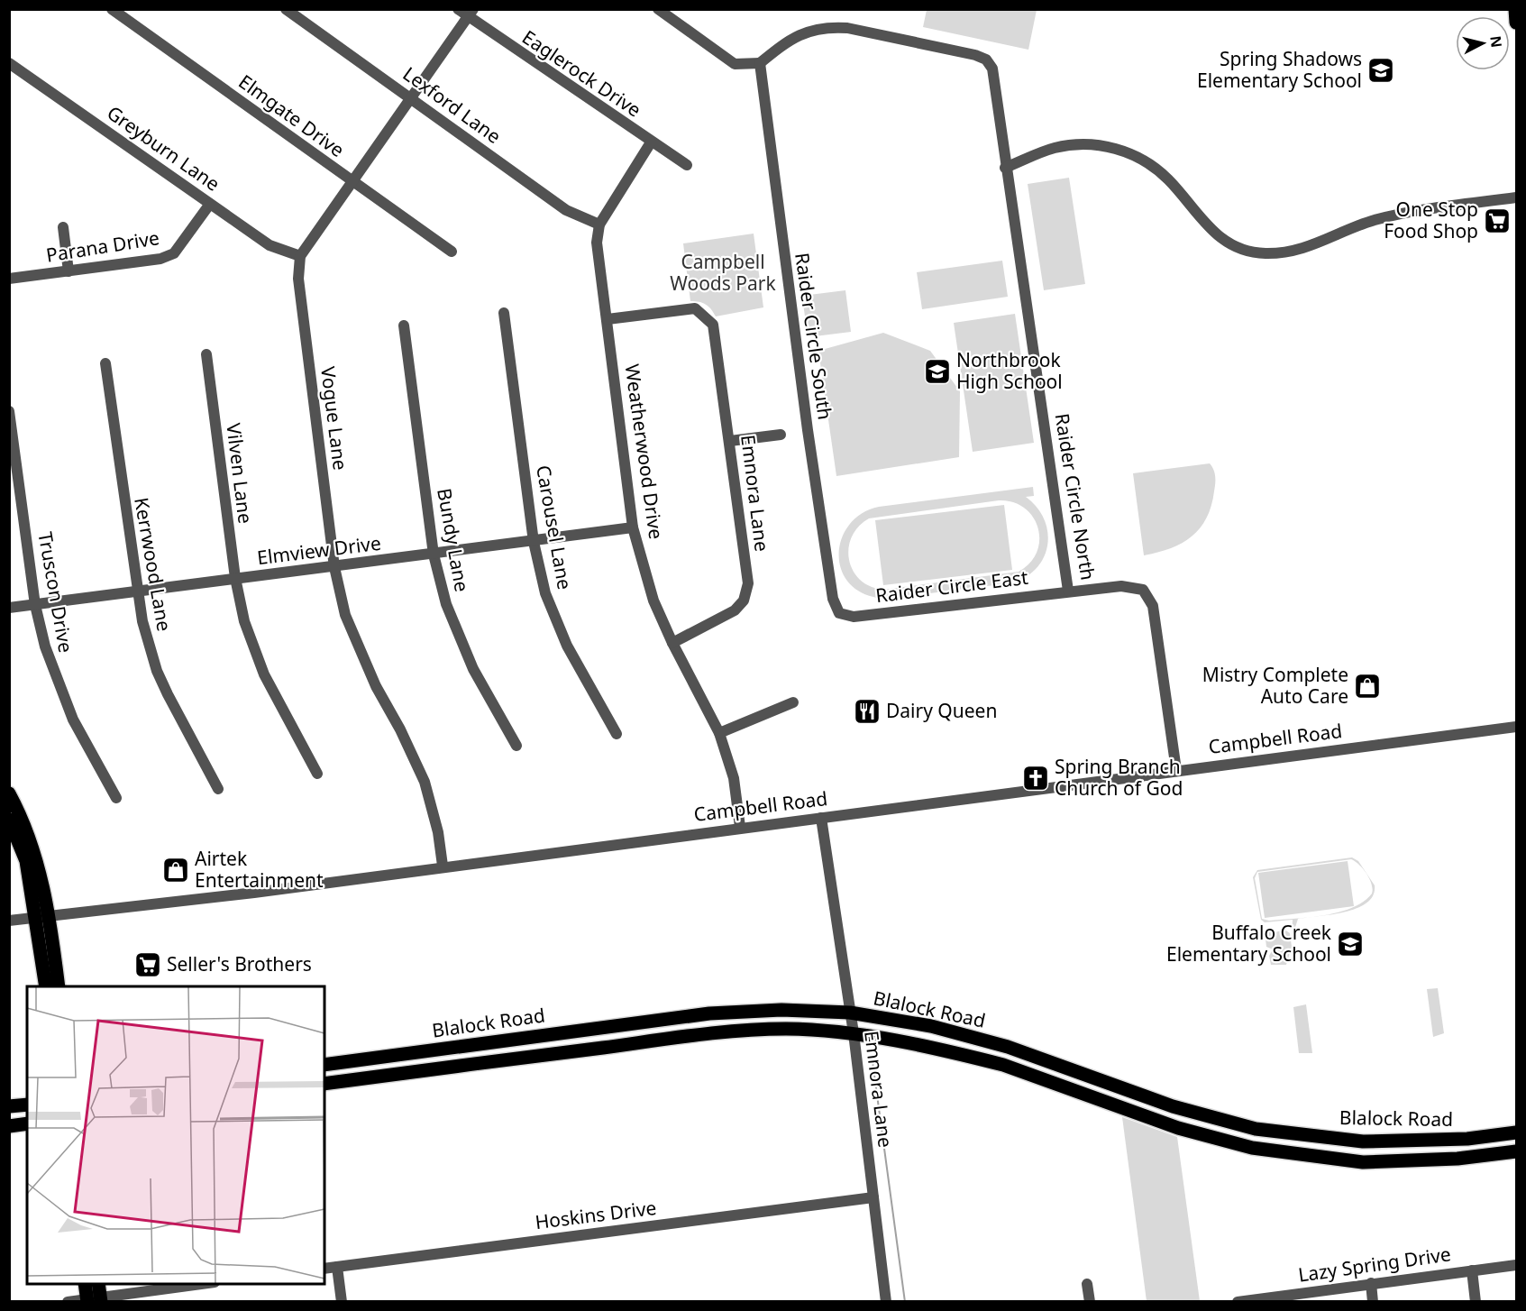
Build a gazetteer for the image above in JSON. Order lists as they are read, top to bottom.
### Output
{
  "streets": {
    "main road": ["Blalock Road"],
    "street": [
      "Eaglerock Drive",
      "Lexford Lane",
      "Elmgate Drive",
      "Greyburn Lane",
      "Parana Drive",
      "Raider Circle South",
      "Vogue Lane",
      "Weatherwood Drive",
      "Vilven Lane",
      "Emnora Lane",
      "Raider Circle North",
      "Carousel Lane",
      "Bundy Lane",
      "Elmview Drive",
      "Kerrwood Lane",
      "Raider Circle East",
      "Truscon Drive",
      "Campbell Road",
      "Hoskins Drive",
      "Lazy Spring Drive"
    ]
  },
  "crossings": [
    ["Eaglerock Drive", "Weatherwood Drive"],
    ["Lexford Lane", "Weatherwood Drive"],
    ["Greyburn Lane", "Parana Drive"],
    ["Greyburn Lane", "Vogue Lane"],
    ["Raider Circle South", "Raider Circle North"],
    ["Raider Circle South", "Raider Circle East"],
    ["Vogue Lane", "Elmview Drive"],
    ["Vogue Lane", "Campbell Road"],
    ["Weatherwood Drive", "Emnora Lane"],
    ["Weatherwood Drive", "Elmview Drive"],
    ["Weatherwood Drive", "Campbell Road"],
    ["Vilven Lane", "Elmview Drive"],
    ["Emnora Lane", "Campbell Road"],
    ["Emnora Lane", "Blalock Road"],
    ["Emnora Lane", "Hoskins Drive"],
    ["Raider Circle North", "Raider Circle East"],
    ["Raider Circle North", "Campbell Road"],
    ["Carousel Lane", "Elmview Drive"],
    ["Bundy Lane", "Elmview Drive"],
    ["Elmview Drive", "Kerrwood Lane"],
    ["Elmview Drive", "Truscon Drive"]
  ],
  "parks": ["Campbell Woods Park"],
  "places": {
    "school or university": ["Spring Shadows Elementary School", "Northbrook High School", "Buffalo Creek Elementary School"],
    "supermarket": ["One Stop Food Shop", "Seller's Brothers"],
    "shop": ["Mistry Complete Auto Care", "Airtek Entertainment"],
    "restaurant": ["Dairy Queen"],
    "church": ["Spring Branch Church of God"]
  },
  "north": "right"
}
